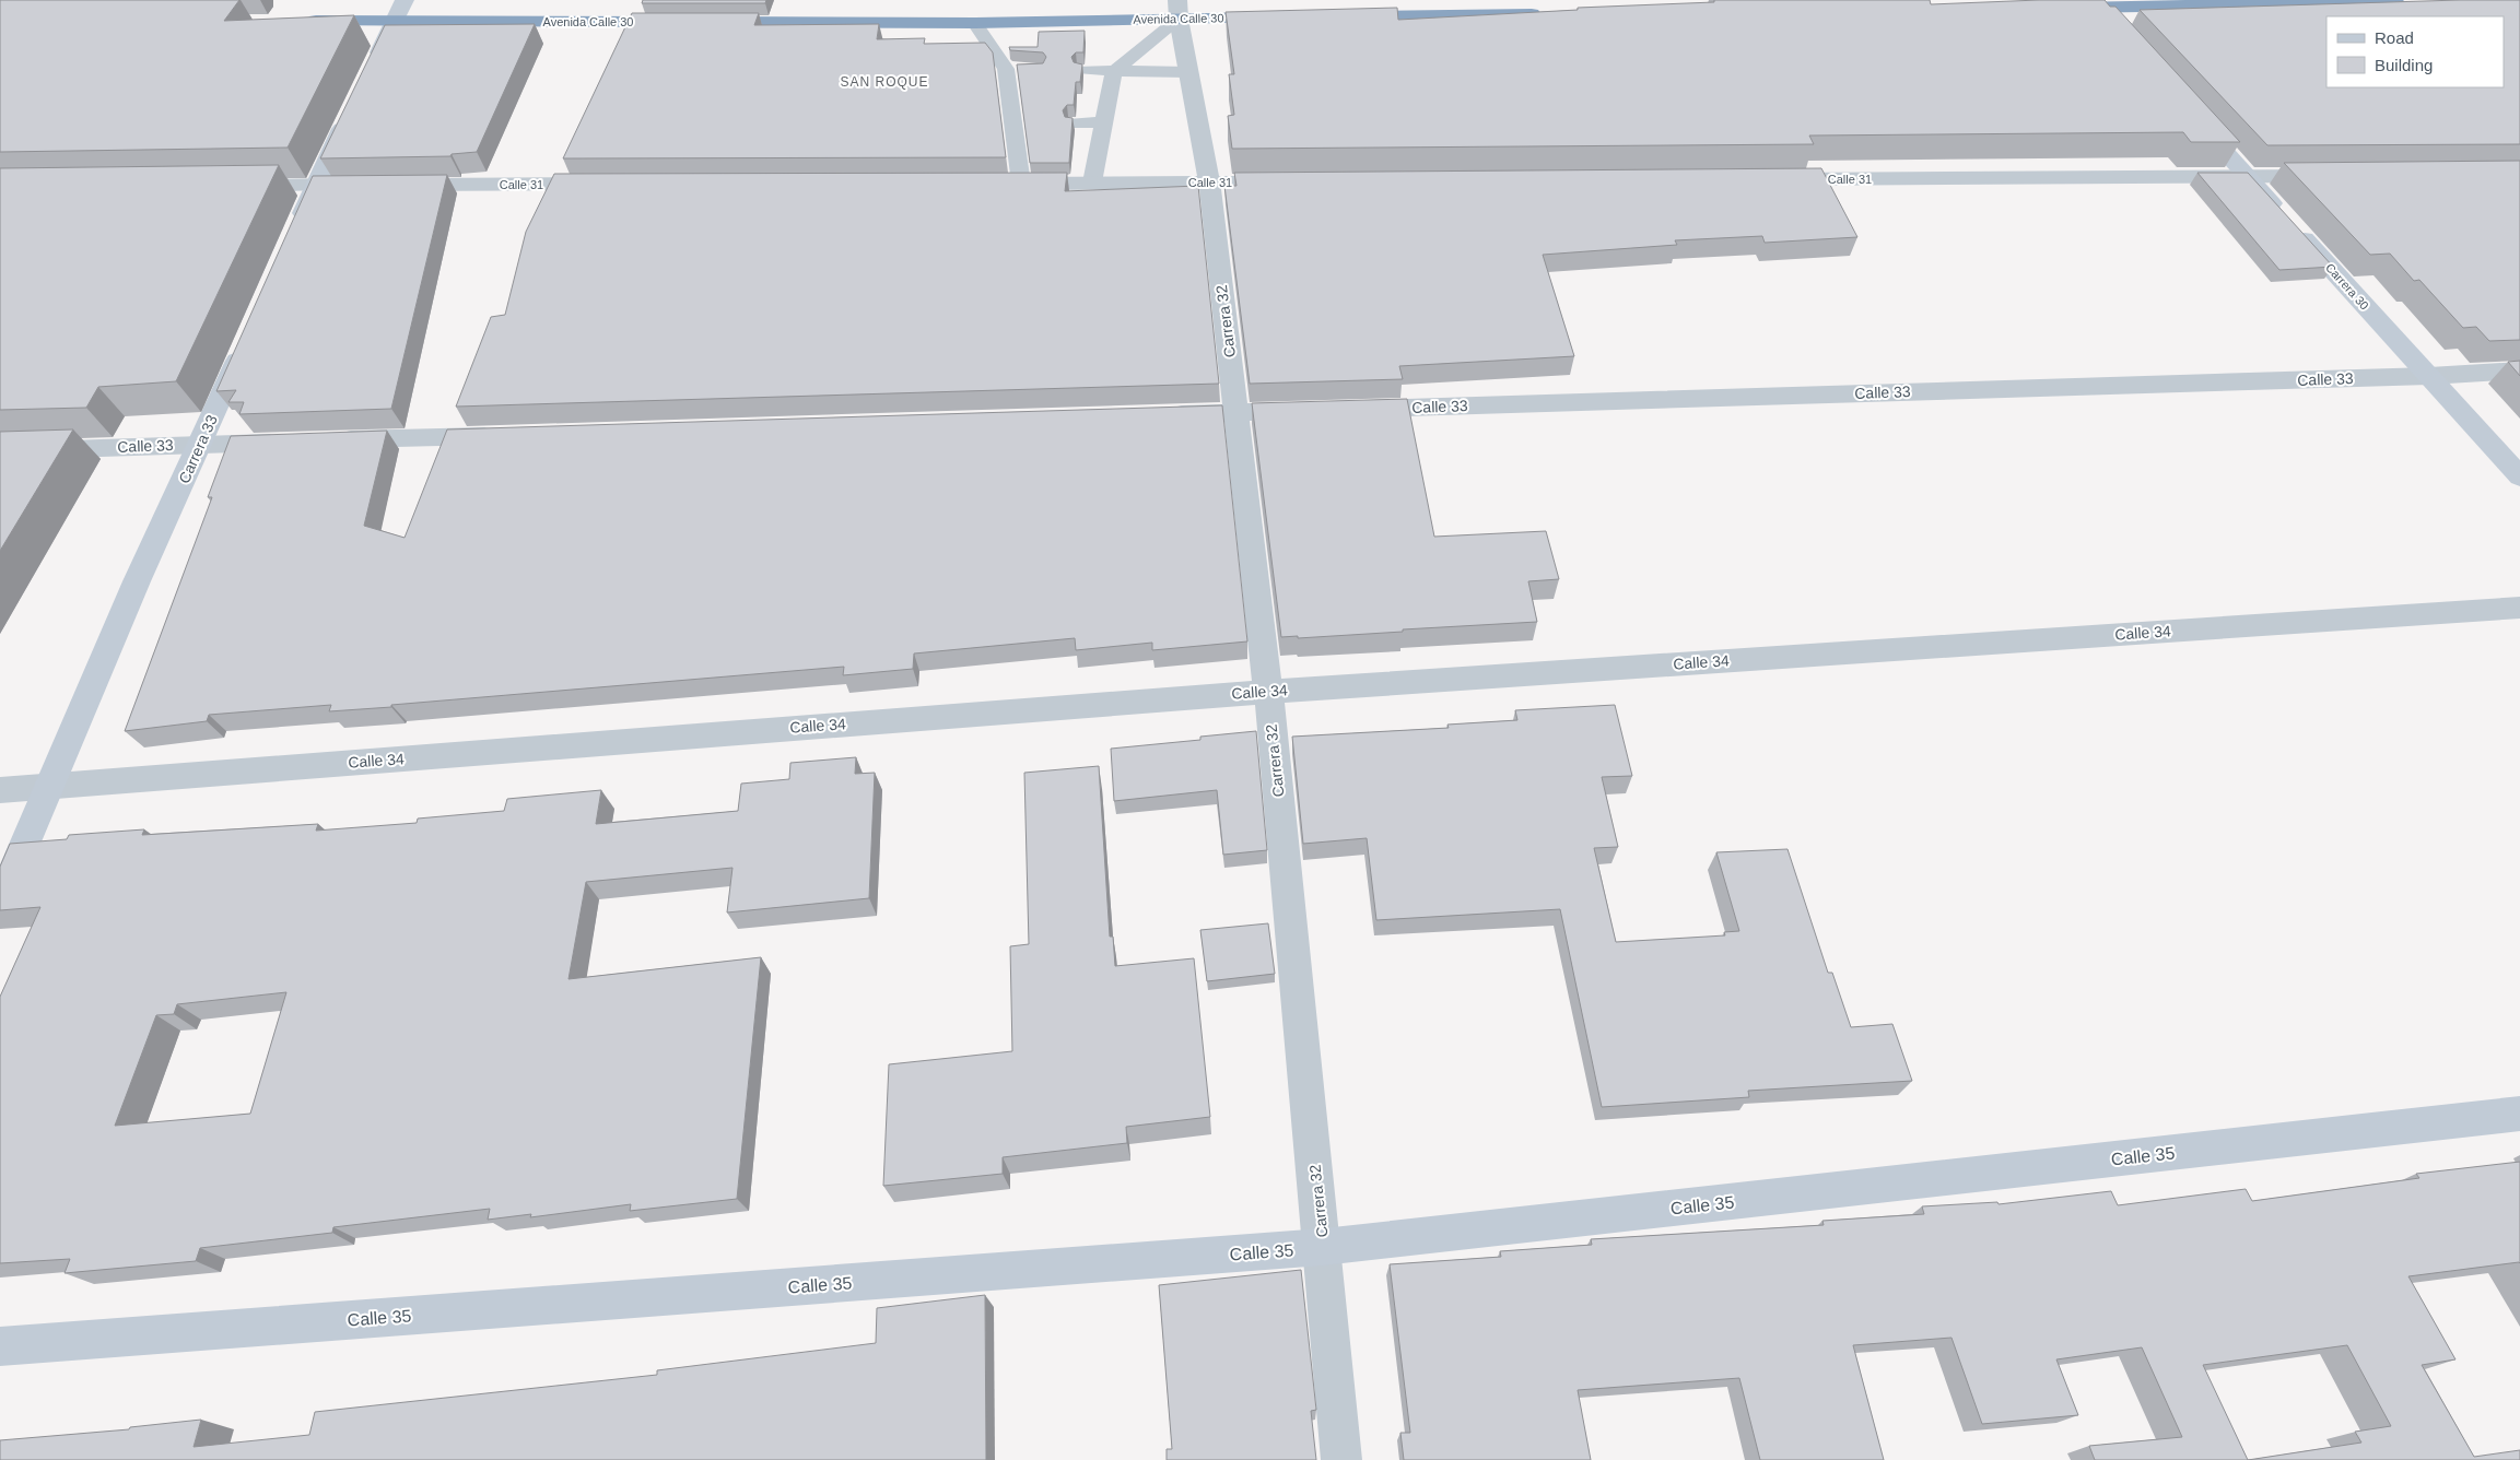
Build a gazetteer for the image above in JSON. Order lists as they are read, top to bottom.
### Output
{
  "streets": {
    "highway": ["Avenida Calle 30"],
    "street": [
      "Calle 31",
      "Carrera 30",
      "Carrera 32",
      "Calle 33",
      "Carrera 33",
      "Calle 34",
      "Calle 35"
    ]
  },
  "crossings": [
    ["Avenida Calle 30", "Carrera 32"],
    ["Calle 31", "Carrera 30"],
    ["Calle 31", "Carrera 32"],
    ["Carrera 30", "Calle 33"],
    ["Carrera 32", "Calle 34"],
    ["Carrera 32", "Calle 35"],
    ["Calle 33", "Carrera 33"],
    ["Carrera 33", "Calle 34"]
  ],
  "districts": ["SAN ROQUE"],
  "legend": ["Road", "Building"]
}
